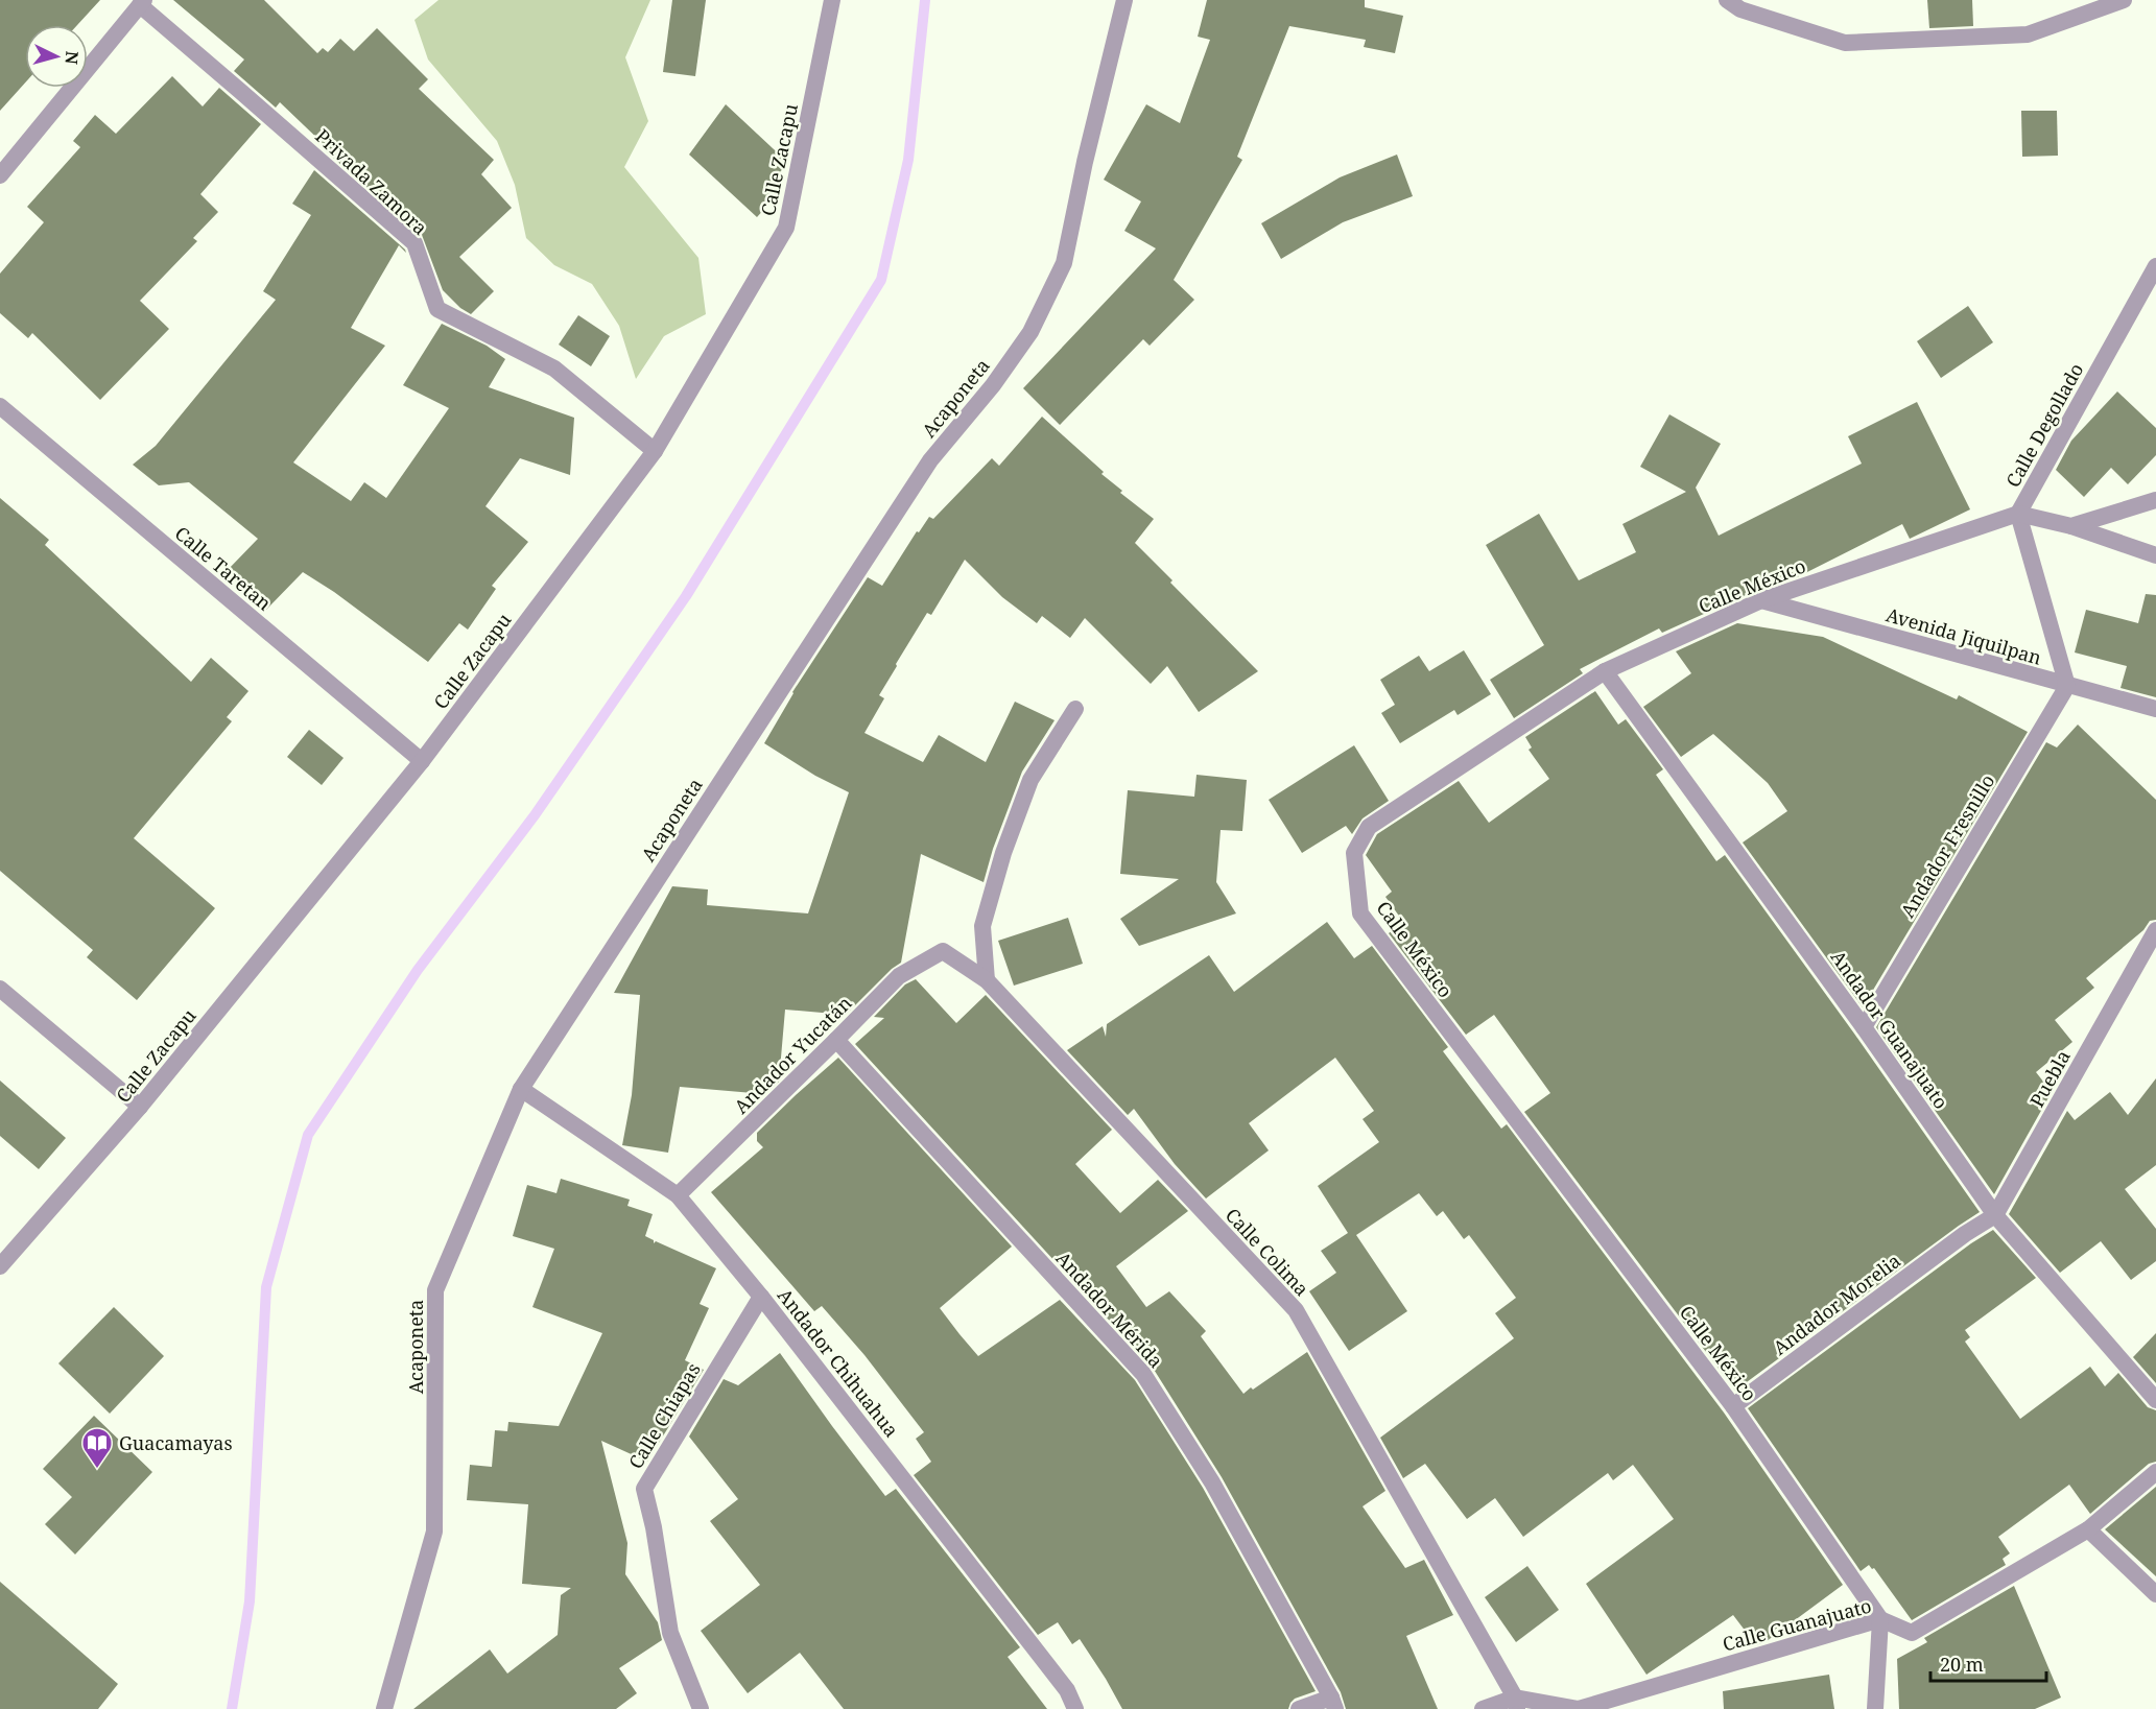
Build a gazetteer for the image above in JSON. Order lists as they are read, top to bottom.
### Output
{
  "streets": {
    "street": [
      "Calle Zacapu",
      "Privada Zamora",
      "Acaponeta",
      "Calle Degollado",
      "Calle Taretan",
      "Calle México",
      "Avenida Jiquilpan",
      "Andador Fresnillo",
      "Andador Guanajuato",
      "Andador Yucatán",
      "Puebla",
      "Calle Colima",
      "Andador Morelia",
      "Andador Mérida",
      "Andador Chihuahua",
      "Calle Chiapas",
      "Calle Guanajuato"
    ]
  },
  "crossings": [
    ["Calle Zacapu", "Privada Zamora"],
    ["Calle Zacapu", "Calle Taretan"],
    ["Acaponeta", "Andador Chihuahua"],
    ["Calle Degollado", "Calle México"],
    ["Calle Degollado", "Avenida Jiquilpan"],
    ["Calle Degollado", "Andador Fresnillo"],
    ["Calle México", "Avenida Jiquilpan"],
    ["Calle México", "Andador Guanajuato"],
    ["Calle México", "Andador Morelia"],
    ["Calle México", "Calle Guanajuato"],
    ["Avenida Jiquilpan", "Andador Fresnillo"],
    ["Andador Fresnillo", "Andador Guanajuato"],
    ["Andador Guanajuato", "Puebla"],
    ["Andador Yucatán", "Calle Colima"],
    ["Andador Yucatán", "Andador Mérida"],
    ["Andador Yucatán", "Andador Chihuahua"],
    ["Puebla", "Andador Morelia"],
    ["Calle Colima", "Calle Guanajuato"],
    ["Andador Chihuahua", "Calle Chiapas"]
  ],
  "places": {
    "library": ["Guacamayas"]
  },
  "scale_bar": "20 m",
  "north": "right"
}
